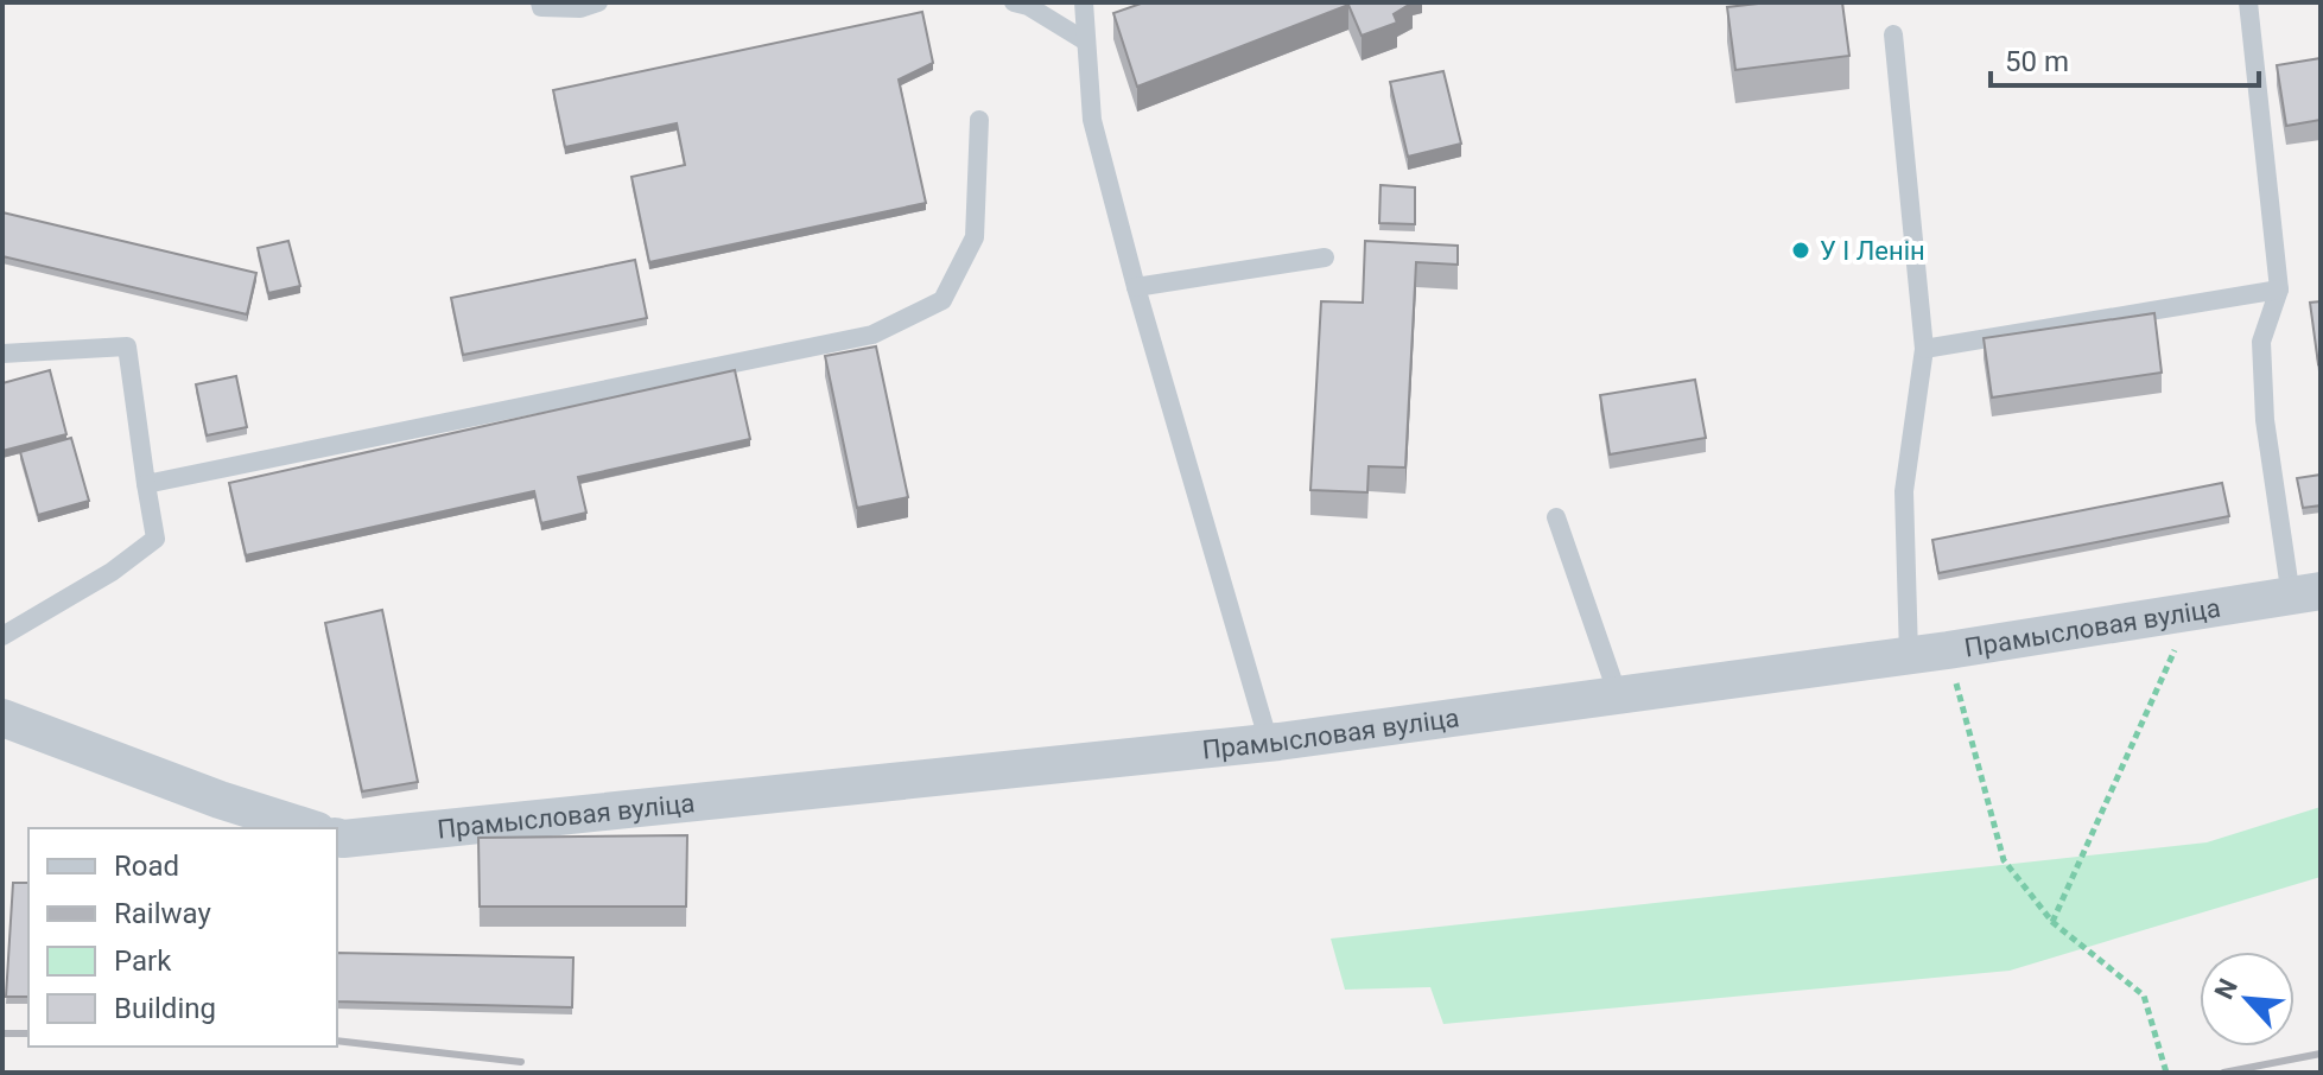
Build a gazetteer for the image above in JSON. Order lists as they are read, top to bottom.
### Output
{
  "streets": {
    "street": ["Прамысловая вуліца"]
  },
  "places": ["У І Ленін"],
  "legend": [
    "Road",
    "Railway",
    "Park",
    "Building"
  ],
  "scale_bar": "50 m",
  "north": "top left"
}
